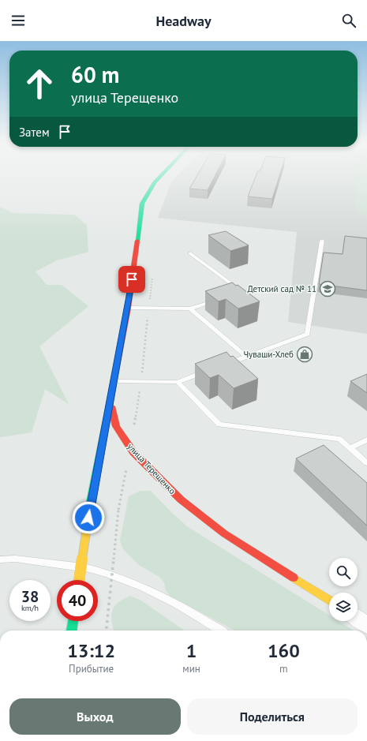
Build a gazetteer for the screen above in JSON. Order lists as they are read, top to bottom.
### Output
{
  "streets": {
    "street": ["улица Терещенко"]
  },
  "places": {
    "school or university": ["Детский сад № 11"],
    "shop": ["Чуваши-Хлеб"]
  },
  "page": {
    "header": "Headway",
    "turn": ["60 m", "улица Терещенко"],
    "then": "Затем",
    "speed": "38 km/h",
    "limit": "40",
    "eta": [
      "13:12",
      "Прибытие",
      "1",
      "мин",
      "160",
      "m"
    ],
    "buttons": ["Выход", "Поделиться"]
  }
}
